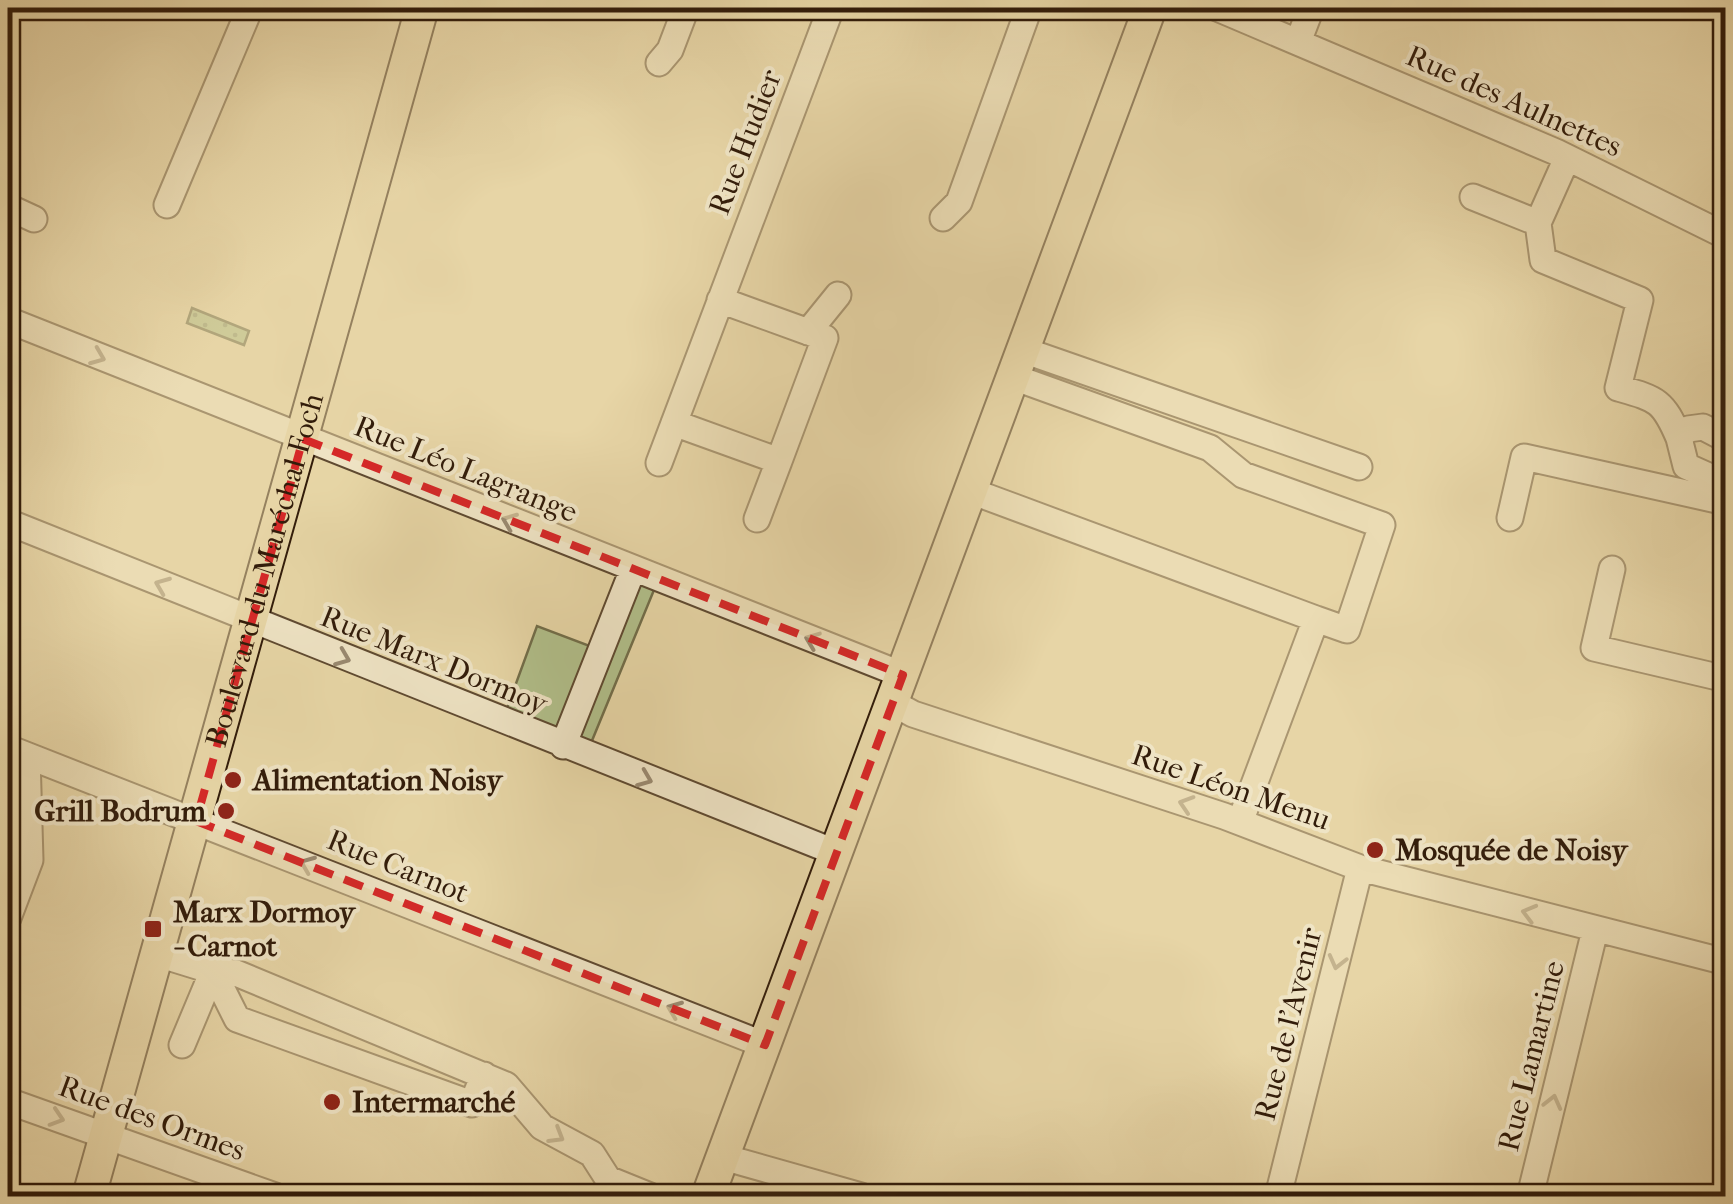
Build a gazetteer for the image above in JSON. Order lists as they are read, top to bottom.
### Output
{
  "streets": {
    "main road": ["Boulevard du Maréchal Foch"],
    "street": [
      "Rue des Aulnettes",
      "Rue Hudier",
      "Rue Léo Lagrange",
      "Rue Marx Dormoy",
      "Rue Léon Menu",
      "Rue Carnot",
      "Rue de l'Avenir",
      "Rue Lamartine",
      "Rue des Ormes"
    ]
  },
  "crossings": [
    ["Rue Léo Lagrange", "Boulevard du Maréchal Foch"],
    ["Rue Léo Lagrange", "Rue Léon Menu"],
    ["Boulevard du Maréchal Foch", "Rue Marx Dormoy"],
    ["Boulevard du Maréchal Foch", "Rue Carnot"],
    ["Boulevard du Maréchal Foch", "Rue des Ormes"],
    ["Rue Léon Menu", "Rue de l'Avenir"],
    ["Rue Léon Menu", "Rue Lamartine"]
  ],
  "one_way": ["Rue de l'Avenir", "Rue Lamartine", "Rue des Ormes"],
  "places": {
    "other": [
      "Alimentation Noisy",
      "Grill Bodrum",
      "Mosquée de Noisy",
      "Intermarché"
    ],
    "transit": ["Marx Dormoy - Carnot"]
  }
}
